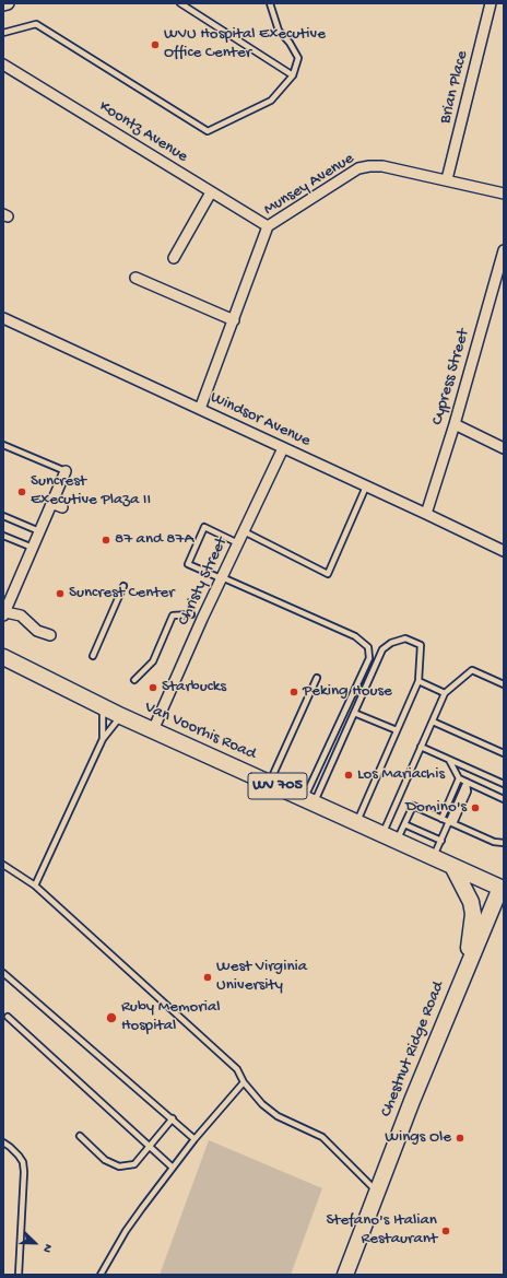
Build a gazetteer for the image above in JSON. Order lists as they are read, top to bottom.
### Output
{
  "streets": {
    "main road": ["Van Voorhis Road", "WV 705", "Chestnut Ridge Road"],
    "street": [
      "Brian Place",
      "Koontz Avenue",
      "Munsey Avenue",
      "Cypress Street",
      "Windsor Avenue",
      "Christy Street"
    ]
  },
  "crossings": [
    ["Brian Place", "Munsey Avenue"],
    ["Koontz Avenue", "Munsey Avenue"],
    ["Munsey Avenue", "Windsor Avenue"],
    ["Cypress Street", "Windsor Avenue"],
    ["Windsor Avenue", "Christy Street"],
    ["Christy Street", "Van Voorhis Road"],
    ["Van Voorhis Road", "Chestnut Ridge Road"]
  ],
  "places": [
    "WVU Hospital Executive Office Center",
    "Suncrest Executive Plaza II",
    "87 and 87A",
    "Suncrest Center",
    "Starbucks",
    "Peking House",
    "Los Mariachis",
    "Domino's",
    "West Virginia University",
    "Ruby Memorial Hospital",
    "Wings Ole",
    "Stefano's Italian Restaurant"
  ],
  "north": "bottom right"
}
